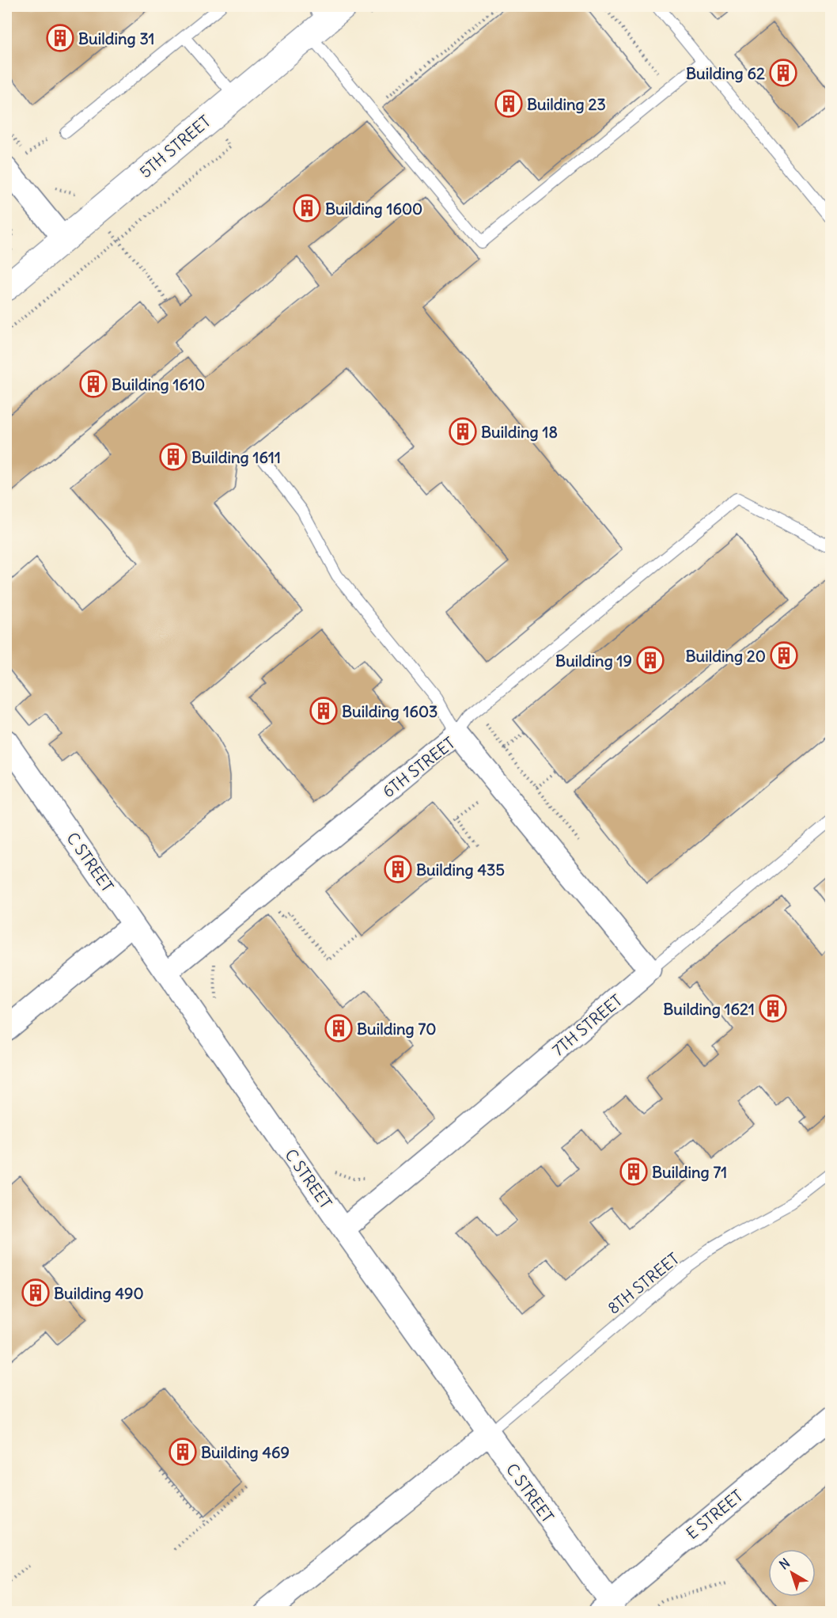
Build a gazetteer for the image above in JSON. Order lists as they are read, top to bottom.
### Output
{
  "streets": {
    "street": [
      "5TH STREET",
      "6TH STREET",
      "C STREET",
      "7TH STREET",
      "E STREET"
    ],
    "lane": ["8TH STREET"]
  },
  "crossings": [
    ["6TH STREET", "C STREET"],
    ["6TH STREET", "7TH STREET"],
    ["C STREET", "7TH STREET"],
    ["C STREET", "8TH STREET"],
    ["C STREET", "E STREET"]
  ],
  "places": {
    "building": [
      "Building 31",
      "Building 62",
      "Building 23",
      "Building 1600",
      "Building 1610",
      "Building 18",
      "Building 1611",
      "Building 20",
      "Building 19",
      "Building 1603",
      "Building 435",
      "Building 1621",
      "Building 70",
      "Building 71",
      "Building 490",
      "Building 469"
    ]
  },
  "north": "top left"
}
